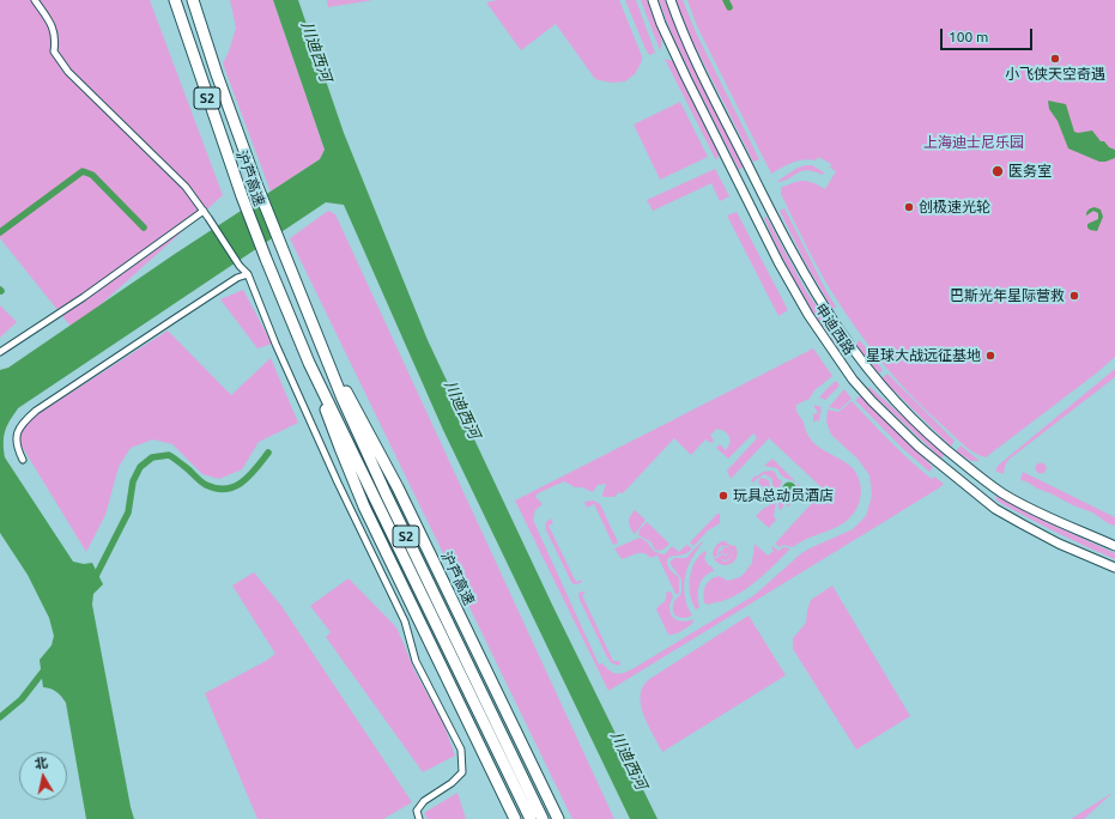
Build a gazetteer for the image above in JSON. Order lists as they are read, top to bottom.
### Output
{
  "streets": {
    "highway": ["S2", "沪芦高速"],
    "street": ["申迪西路"]
  },
  "water": ["川迪西河"],
  "parks": ["上海迪士尼乐园"],
  "places": [
    "小飞侠天空奇遇",
    "医务室",
    "创极速光轮",
    "巴斯光年星际营救",
    "星球大战远征基地",
    "玩具总动员酒店"
  ],
  "scale_bar": "100 m",
  "north": "top"
}
